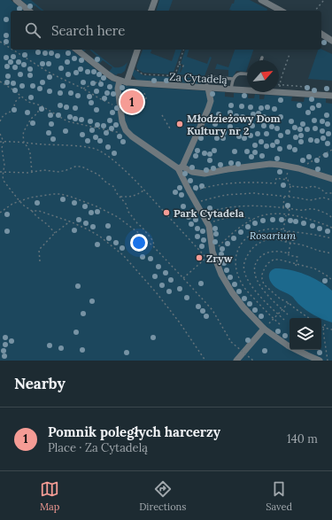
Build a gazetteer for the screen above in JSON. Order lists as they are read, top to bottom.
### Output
{
  "streets": {
    "street": ["Za Cytadelą"]
  },
  "parks": ["Rosarium"],
  "places": ["Młodzieżowy Dom Kultury nr 2", "Park Cytadela", "Zryw"],
  "north": "top right",
  "page": {
    "search": "Search here",
    "pins": "1",
    "heading": "Nearby",
    "list": [
      {
        "mark": "1",
        "name": "Pomnik poległych harcerzy",
        "note": "Place · Za Cytadelą",
        "value": "140 m"
      }
    ],
    "nav": ["Map", "Directions", "Saved"]
  }
}
